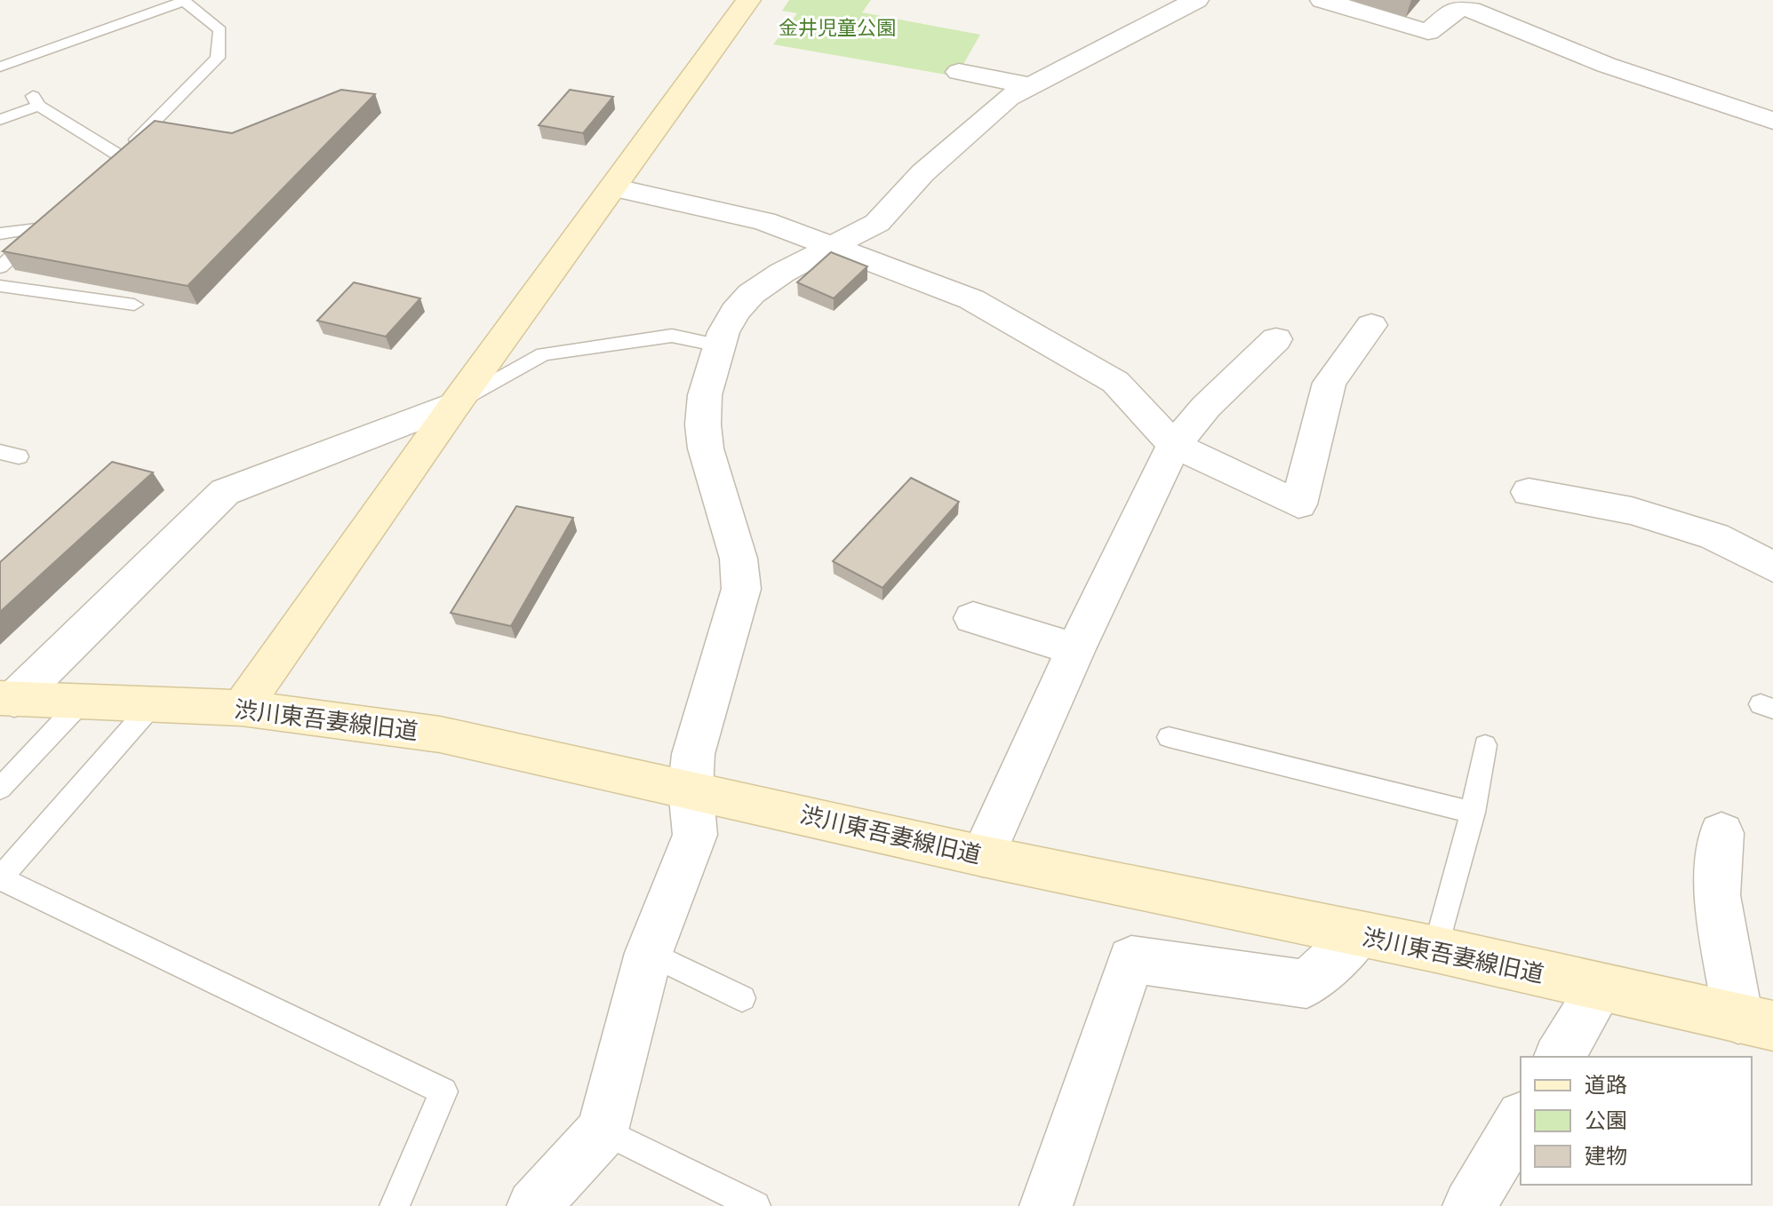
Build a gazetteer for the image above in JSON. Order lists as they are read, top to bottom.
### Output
{
  "streets": {
    "street": ["渋川東吾妻線旧道"]
  },
  "parks": ["金井児童公園"],
  "legend": ["道路", "公園", "建物"]
}
